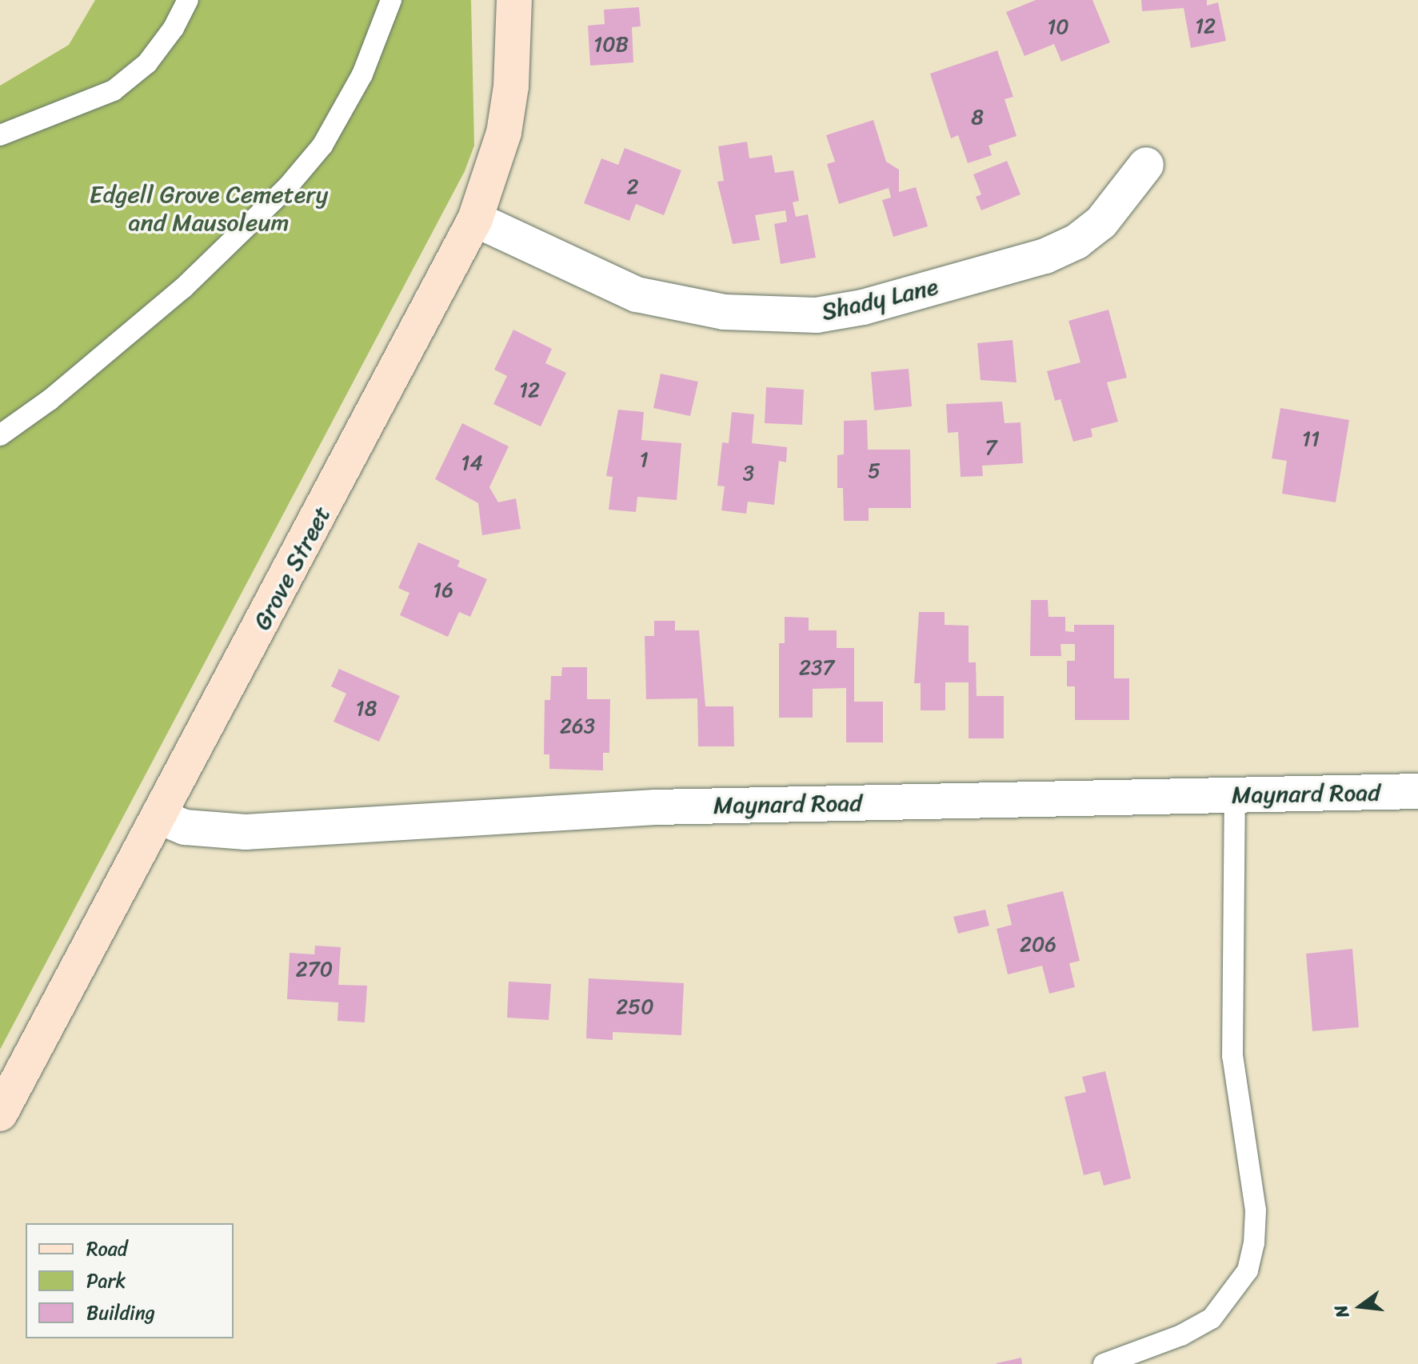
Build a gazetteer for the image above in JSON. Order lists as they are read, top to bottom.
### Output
{
  "streets": {
    "street": ["Shady Lane", "Grove Street", "Maynard Road"]
  },
  "crossings": [
    ["Shady Lane", "Grove Street"],
    ["Grove Street", "Maynard Road"]
  ],
  "parks": ["Edgell Grove Cemetery and Mausoleum"],
  "house_numbers": [
    "12",
    "10",
    "10B",
    "8",
    "2",
    "12",
    "11",
    "7",
    "1",
    "14",
    "5",
    "3",
    "16",
    "237",
    "18",
    "263",
    "206",
    "270",
    "250"
  ],
  "legend": ["Road", "Park", "Building"],
  "north": "left"
}
